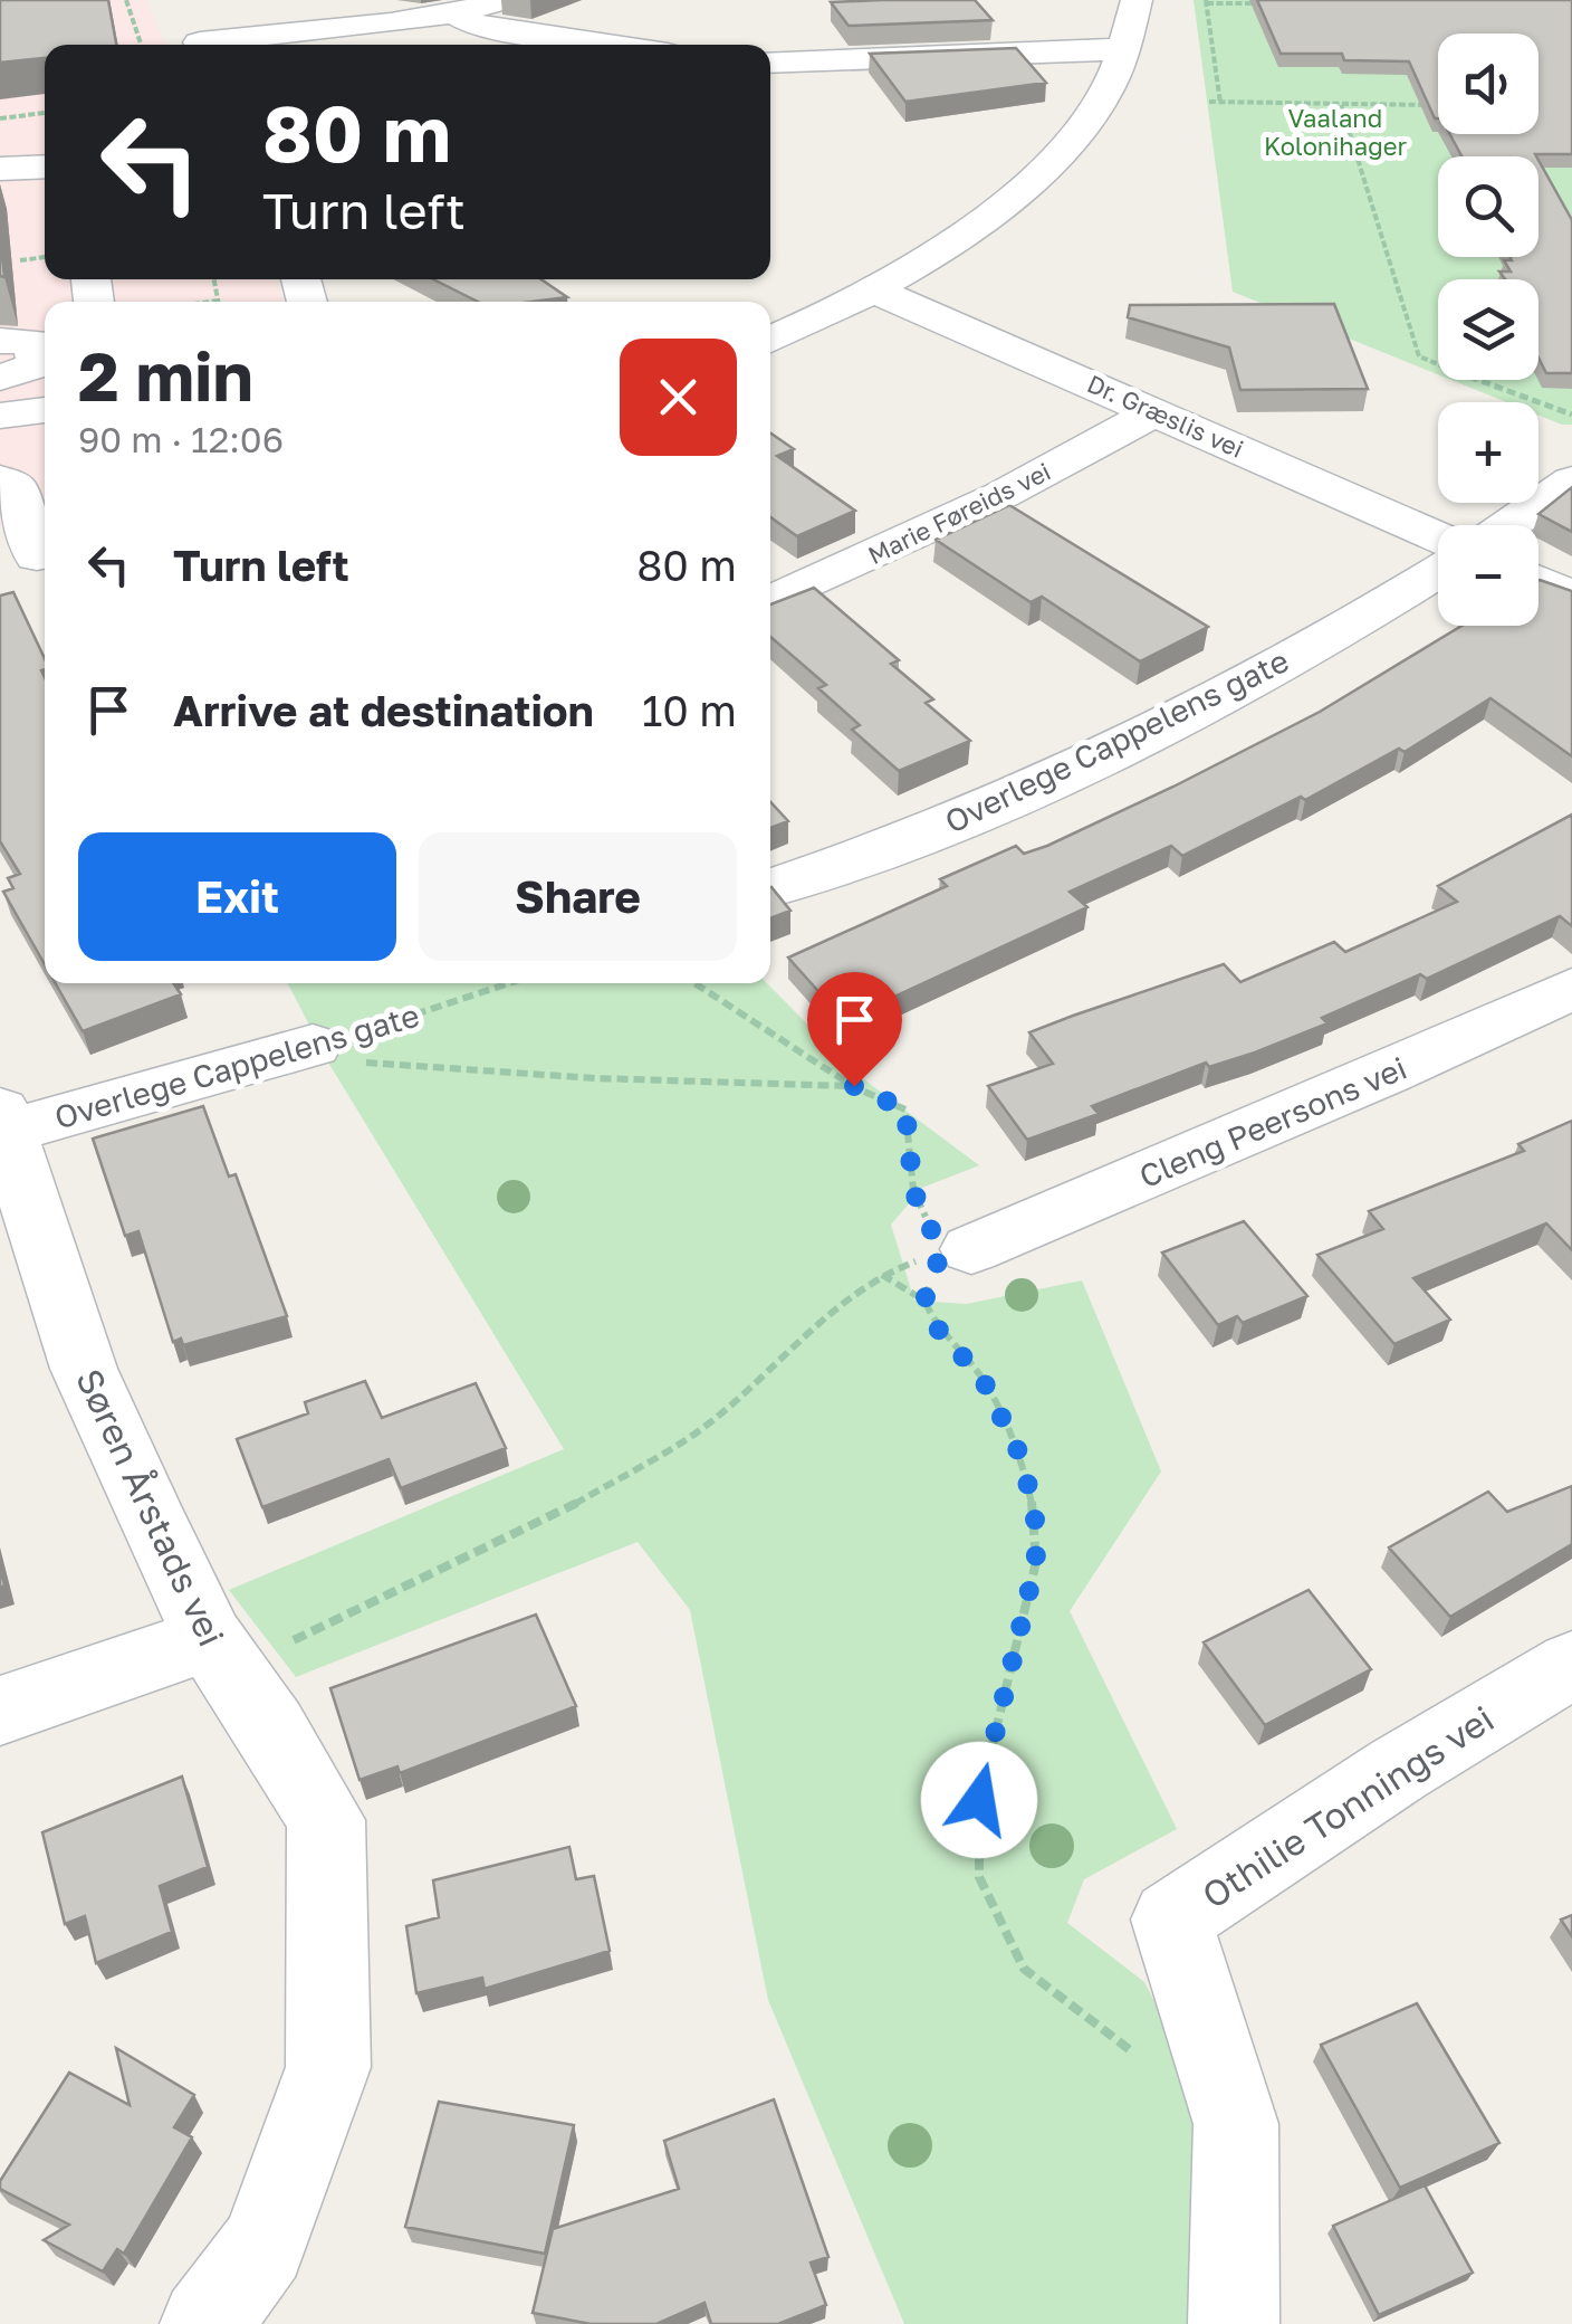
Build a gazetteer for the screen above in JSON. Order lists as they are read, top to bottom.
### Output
{
  "streets": {
    "street": [
      "Dr. Græslis vei",
      "Marie Føreids vei",
      "Overlege Cappelens gate",
      "Cleng Peersons vei",
      "Søren Årstads vei",
      "Othilie Tonnings vei"
    ]
  },
  "crossings": [
    ["Dr. Græslis vei", "Marie Føreids vei"],
    ["Overlege Cappelens gate", "Søren Årstads vei"]
  ],
  "parks": ["Vaaland Kolonihager"],
  "page": {
    "map_buttons": ["+", "−"],
    "turn": ["80 m", "Turn left"],
    "heading": ["2 min", "90 m · 12:06"],
    "list": [
      {
        "name": "Turn left",
        "value": "80 m"
      },
      {
        "name": "Arrive at destination",
        "value": "10 m"
      }
    ],
    "buttons": ["Exit", "Share"]
  }
}
